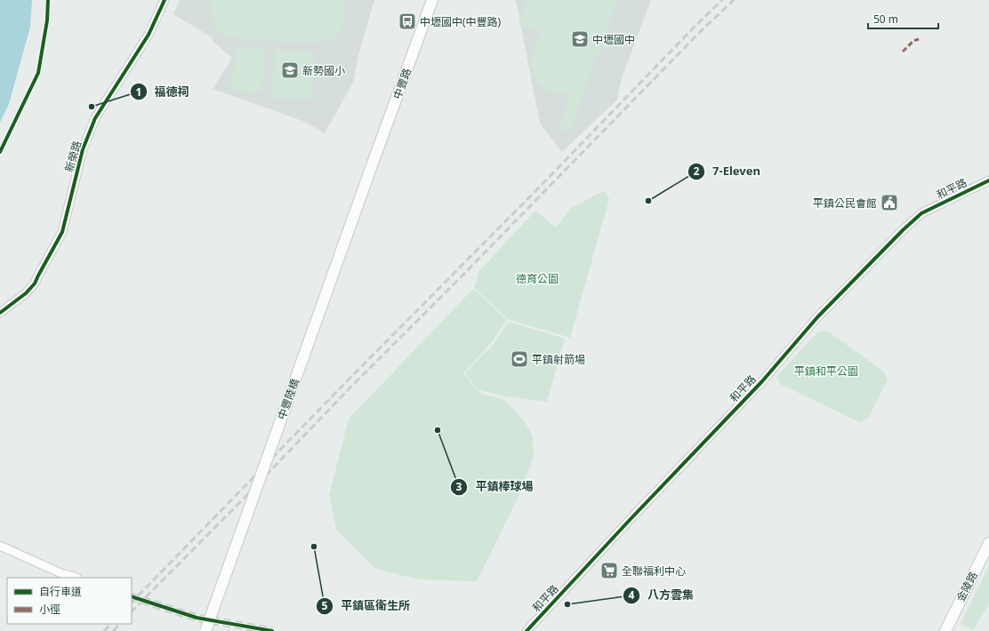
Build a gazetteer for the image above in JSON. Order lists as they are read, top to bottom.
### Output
{
  "streets": {
    "main road": ["中豐路", "中豐陸橋", "金陵路"],
    "street": ["新榮路", "和平路"]
  },
  "crossings": [
    ["中豐路", "中豐陸橋"]
  ],
  "parks": ["德育公園", "平鎮和平公園"],
  "places": {
    "bus stop": ["中壢國中(中豐路)"],
    "school or university": ["中壢國中", "新勢國小"],
    "other": [
      "福德祠",
      "7-Eleven",
      "平鎮棒球場",
      "平鎮區衛生所",
      "八方雲集"
    ],
    "public building": ["平鎮公民會館"],
    "sports": ["平鎮射箭場"],
    "supermarket": ["全聯福利中心"]
  },
  "legend": ["自行車道", "小徑"],
  "scale_bar": "50 m"
}
